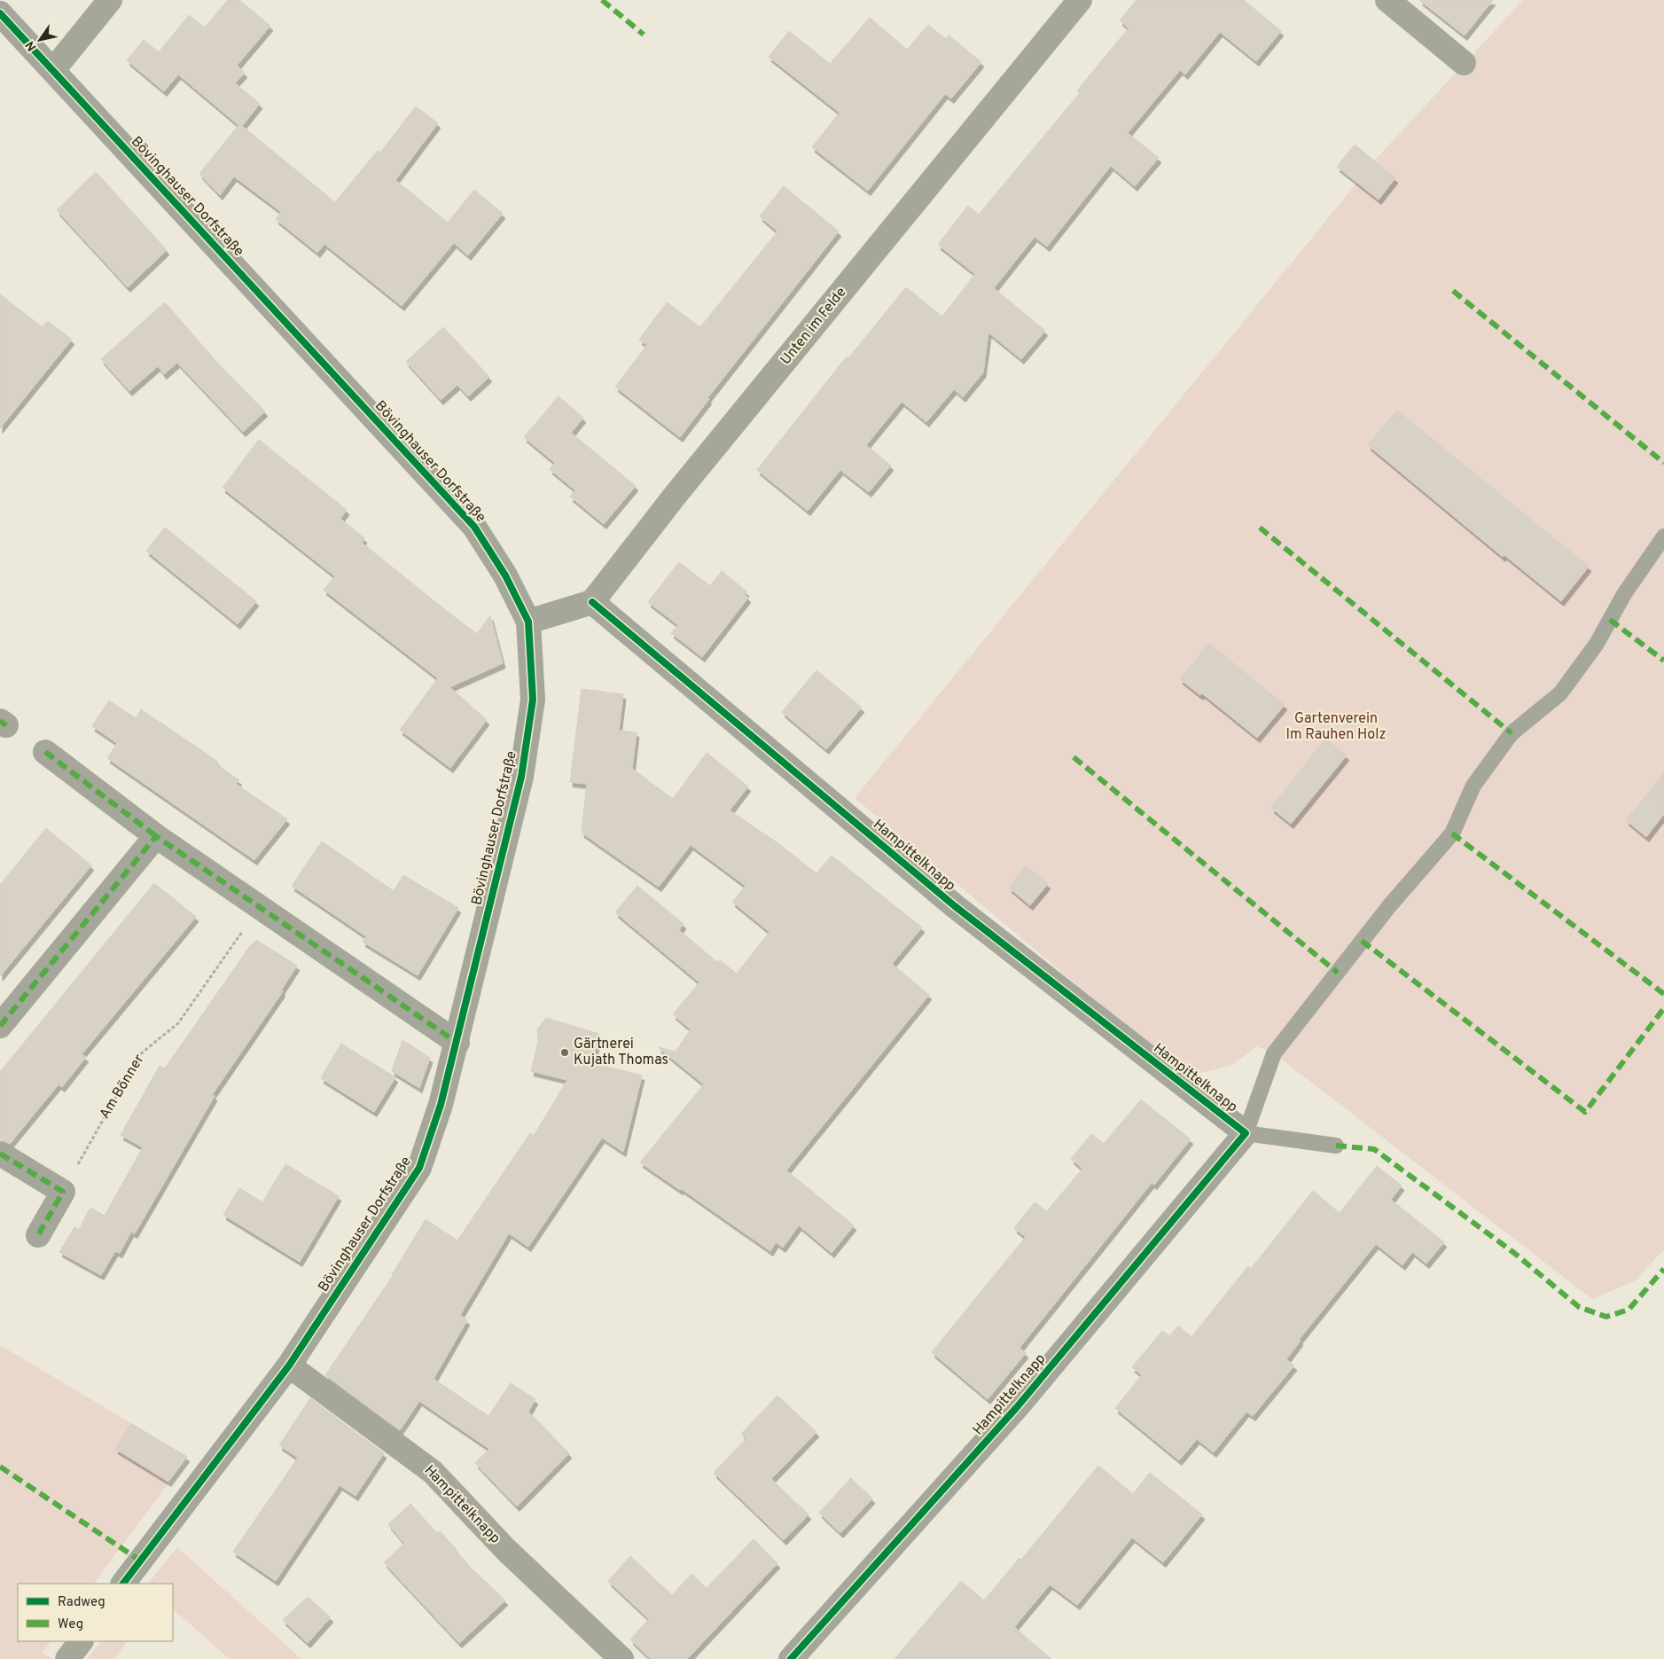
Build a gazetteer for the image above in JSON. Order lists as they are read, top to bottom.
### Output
{
  "streets": {
    "street": ["Bövinghauser Dorfstraße", "Unten im Felde", "Hampittelknapp"],
    "path": ["Am Bönner"]
  },
  "crossings": [
    ["Bövinghauser Dorfstraße", "Hampittelknapp"],
    ["Unten im Felde", "Hampittelknapp"]
  ],
  "parks": ["Gartenverein Im Rauhen Holz"],
  "places": ["Gärtnerei Kujath Thomas"],
  "legend": ["Radweg", "Weg"],
  "north": "bottom left"
}
